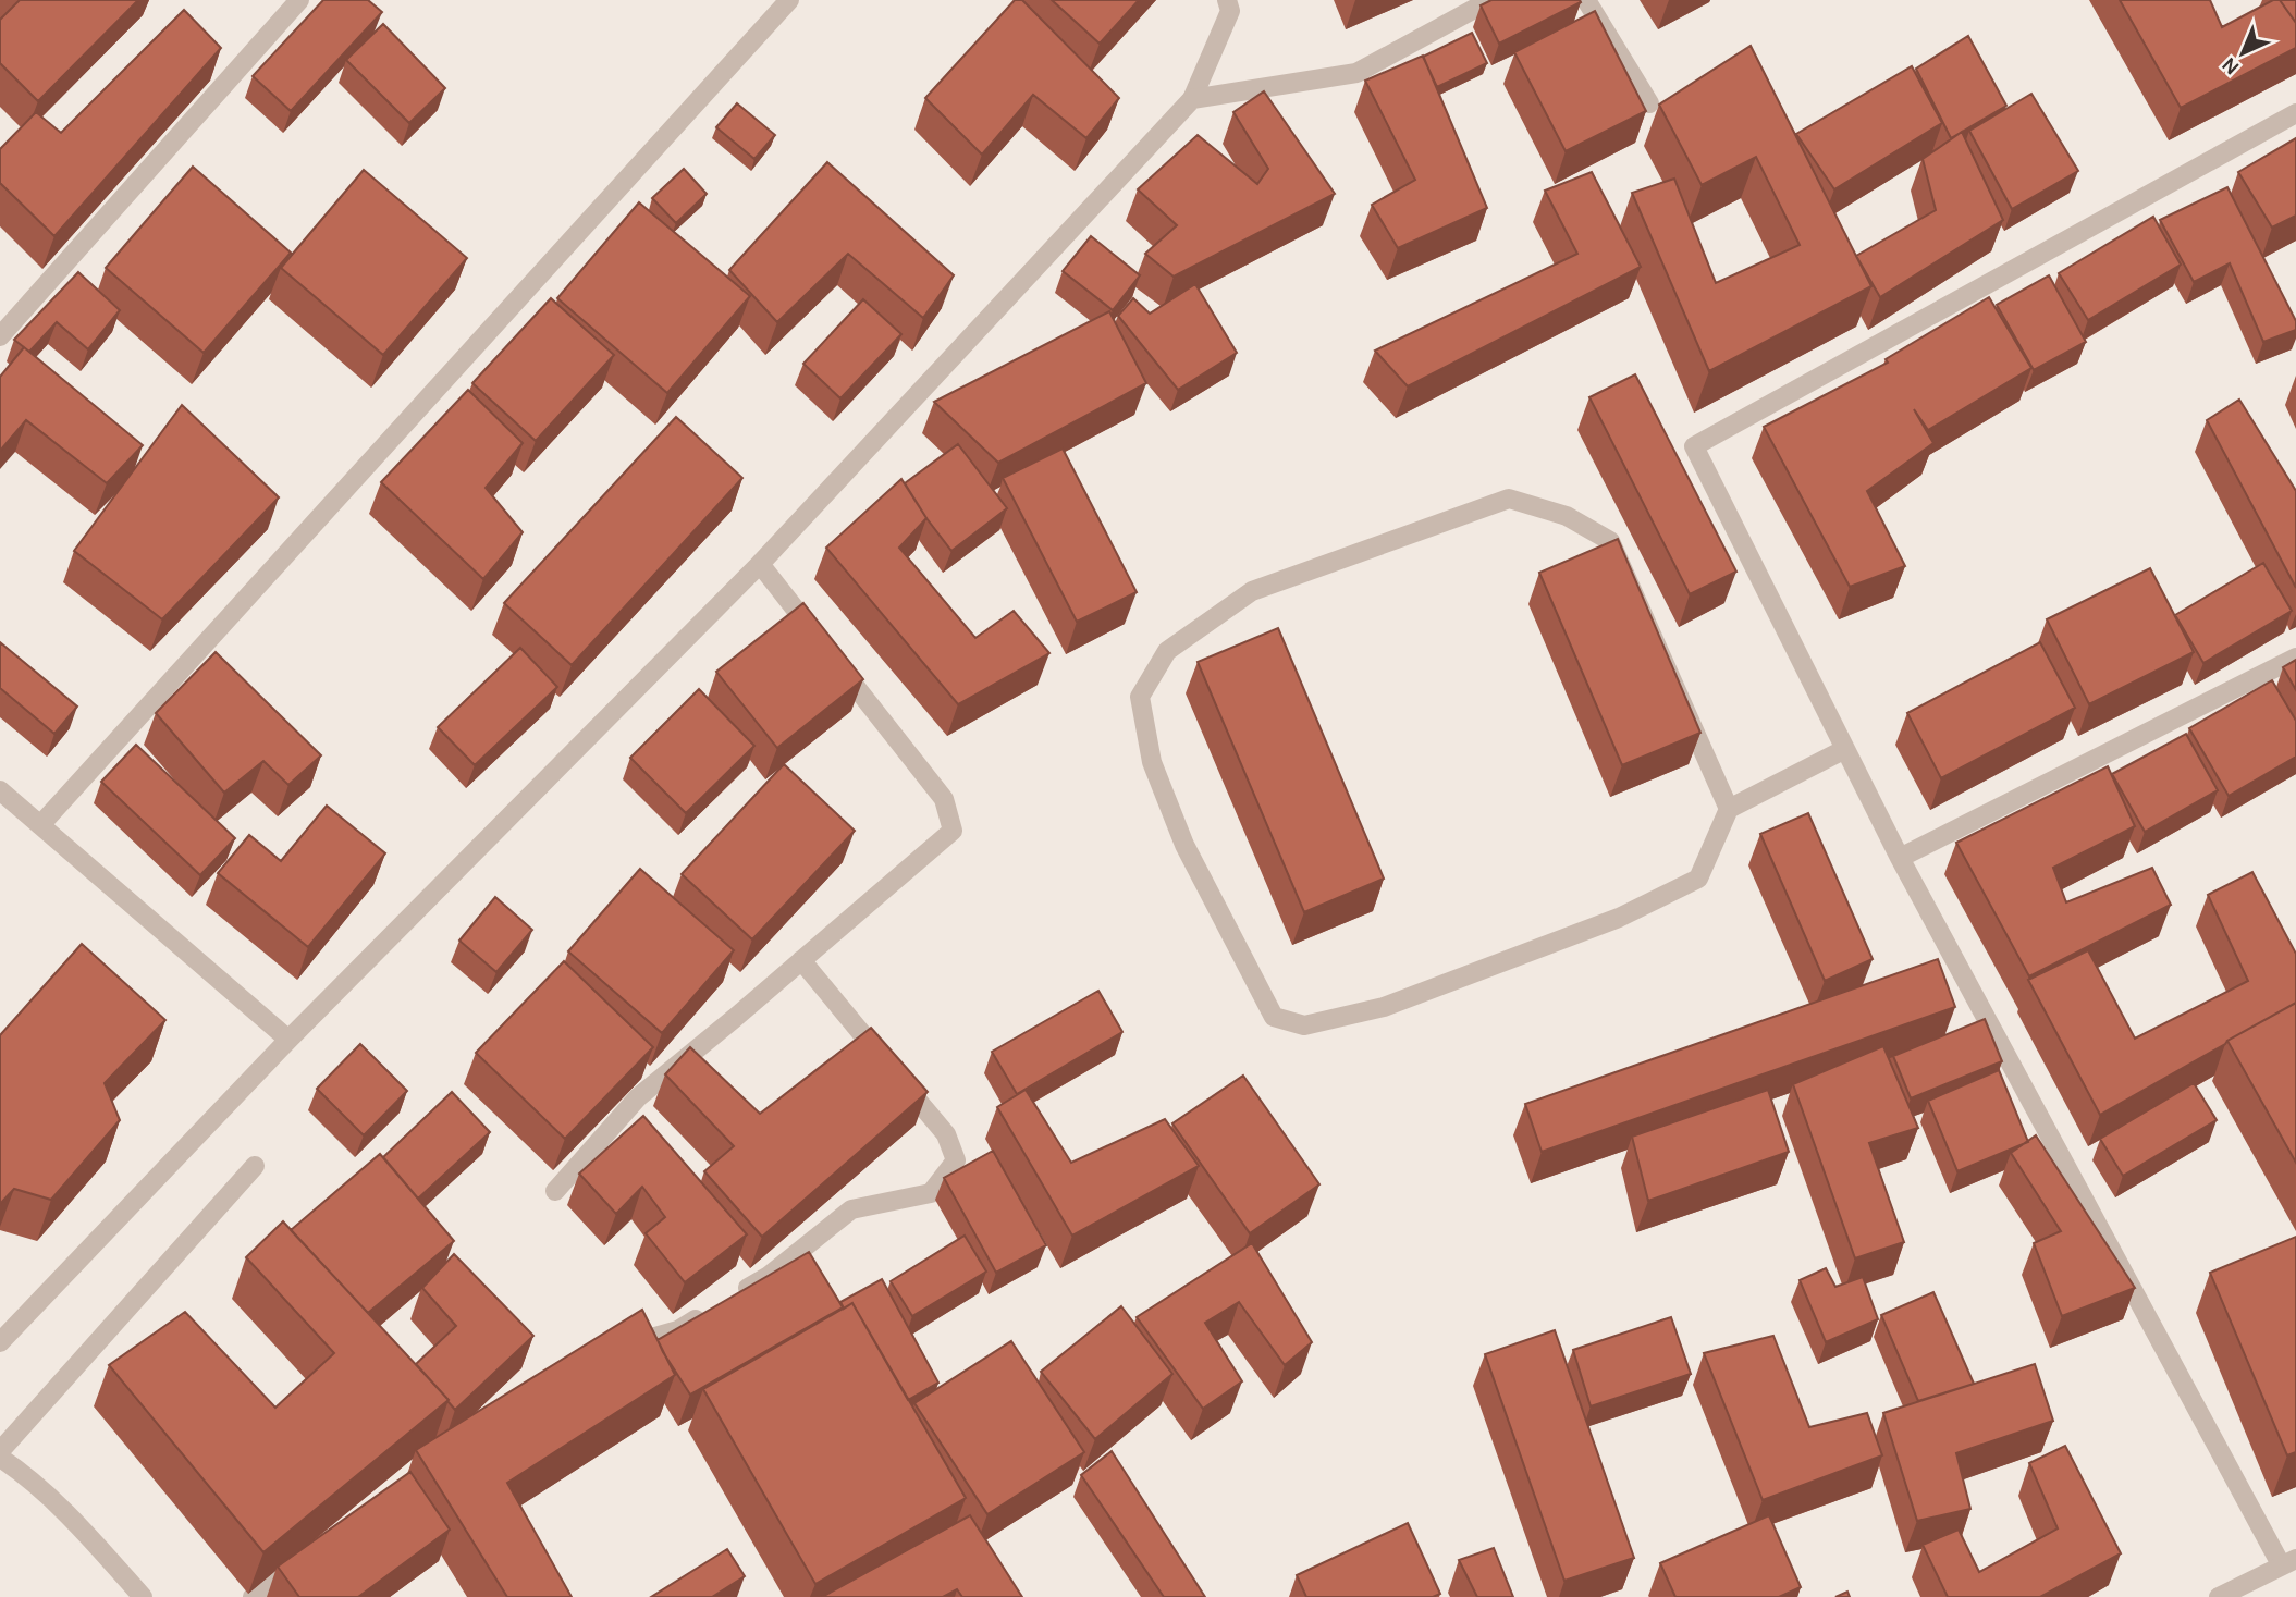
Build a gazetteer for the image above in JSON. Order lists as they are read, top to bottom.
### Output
{
  "north": "bottom left"
}
